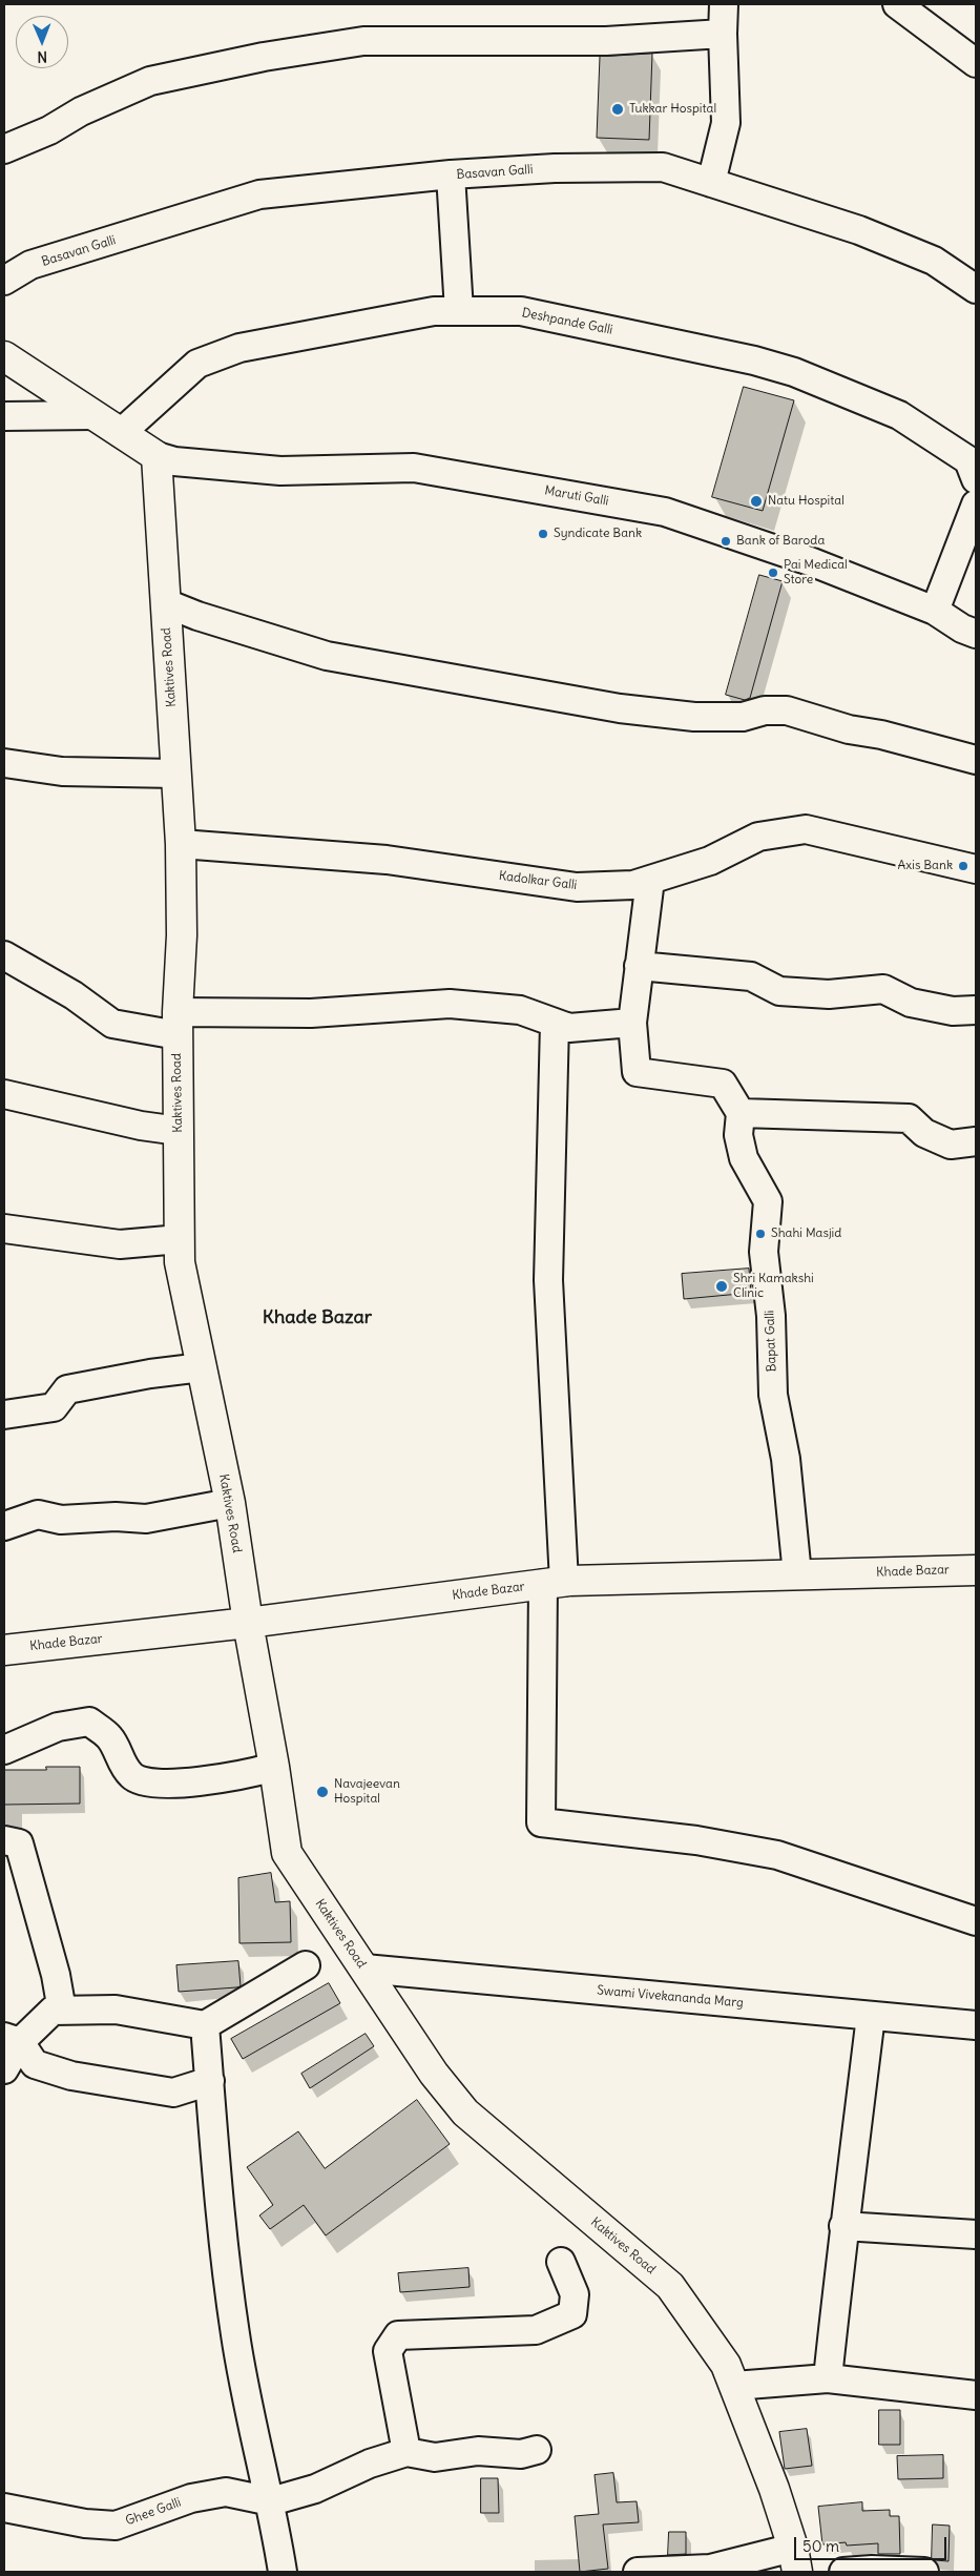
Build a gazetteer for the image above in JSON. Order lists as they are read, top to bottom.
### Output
{
  "streets": {
    "main road": ["Kaktives Road", "Khade Bazar"],
    "street": [
      "Basavan Galli",
      "Deshpande Galli",
      "Maruti Galli",
      "Kadolkar Galli",
      "Bapat Galli",
      "Swami Vivekananda Marg",
      "Ghee Galli"
    ]
  },
  "crossings": [
    ["Maruti Galli", "Kaktives Road"],
    ["Kaktives Road", "Kadolkar Galli"],
    ["Kaktives Road", "Khade Bazar"],
    ["Kaktives Road", "Swami Vivekananda Marg"],
    ["Bapat Galli", "Khade Bazar"]
  ],
  "districts": ["Khade Bazar"],
  "places": [
    "Tukkar Hospital",
    "Natu Hospital",
    "Syndicate Bank",
    "Bank of Baroda",
    "Pai Medical Store",
    "Axis Bank",
    "Shahi Masjid",
    "Shri Kamakshi Clinic",
    "Navajeevan Hospital"
  ],
  "scale_bar": "50 m",
  "north": "bottom"
}
